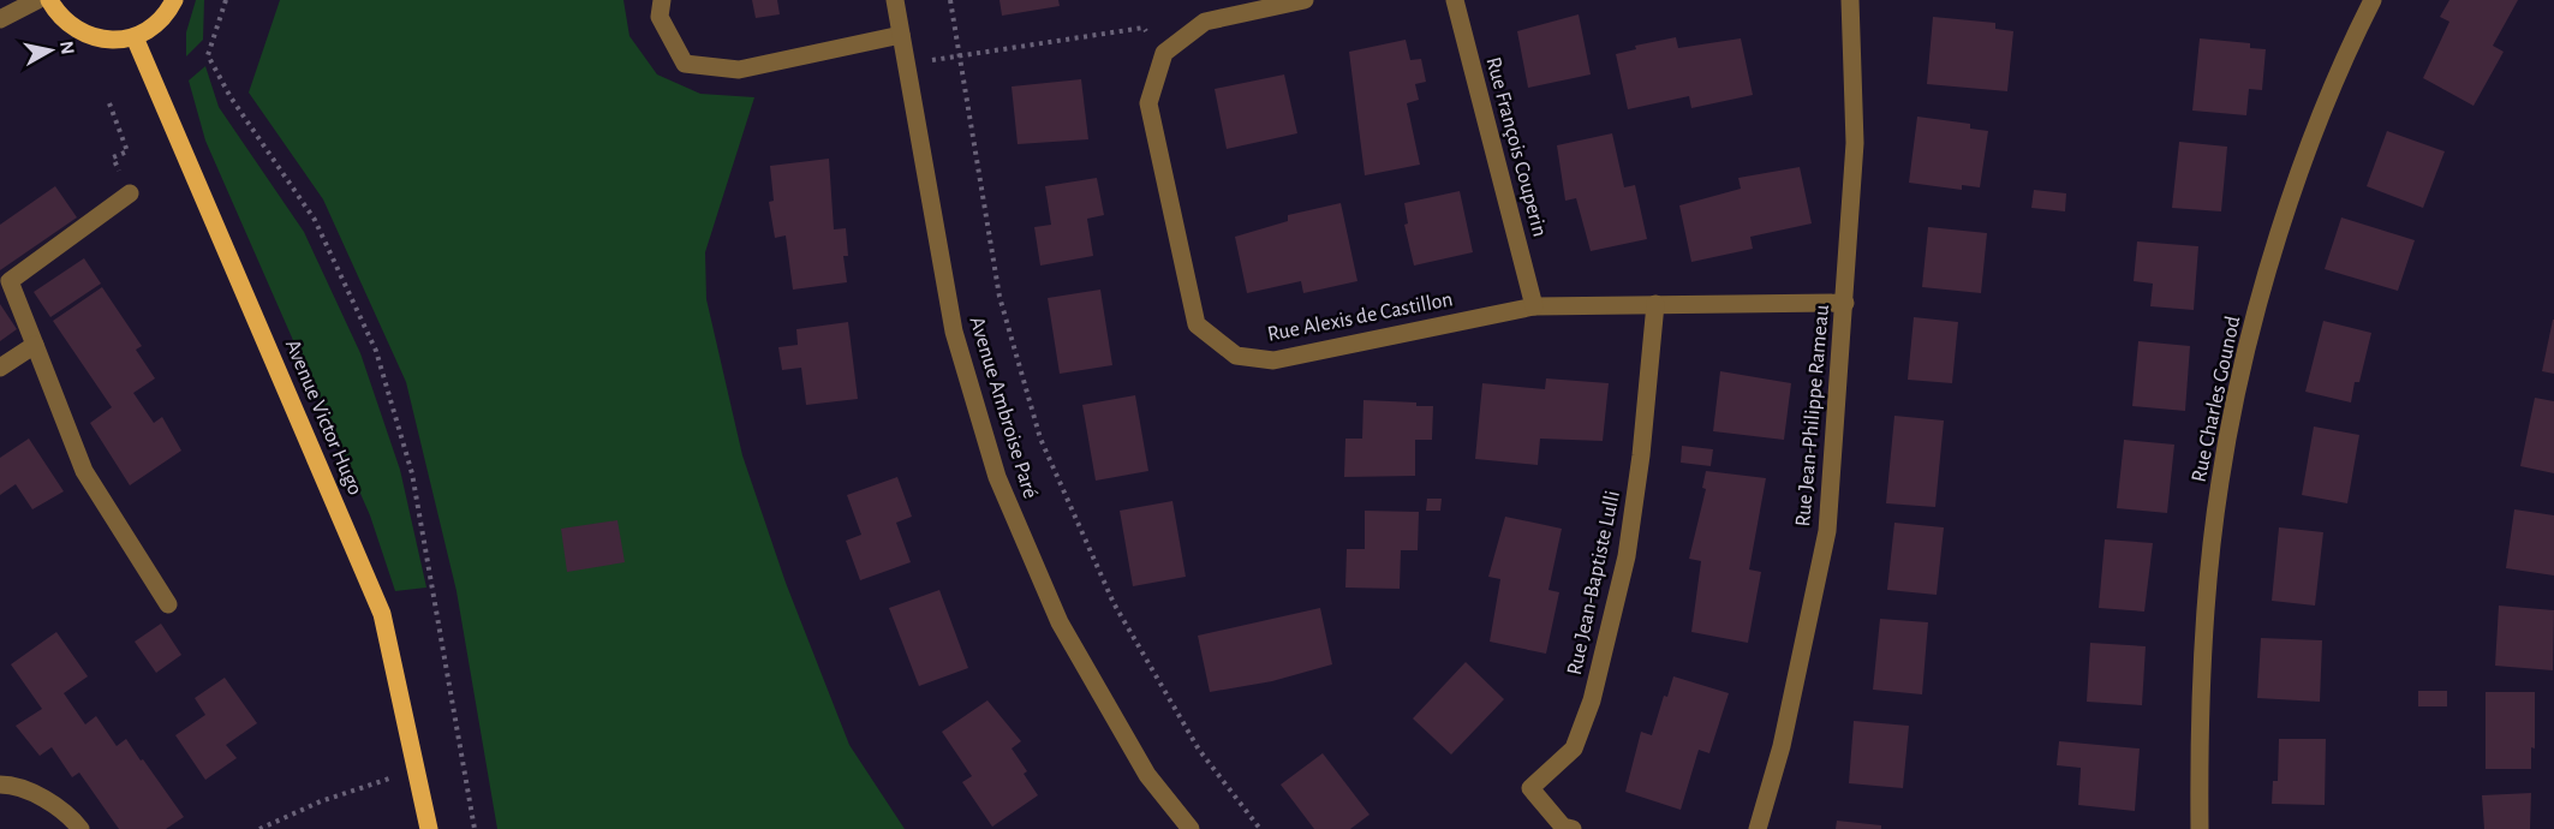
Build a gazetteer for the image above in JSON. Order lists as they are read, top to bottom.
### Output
{
  "streets": {
    "main road": ["Avenue Victor Hugo"],
    "street": [
      "Rue François Couperin",
      "Rue Alexis de Castillon",
      "Rue Charles Gounod",
      "Avenue Ambroise Paré",
      "Rue Jean-Philippe Rameau",
      "Rue Jean-Baptiste Lulli"
    ]
  },
  "crossings": [
    ["Rue François Couperin", "Rue Alexis de Castillon"],
    ["Rue Alexis de Castillon", "Rue Jean-Philippe Rameau"],
    ["Rue Alexis de Castillon", "Rue Jean-Baptiste Lulli"]
  ],
  "north": "right"
}
